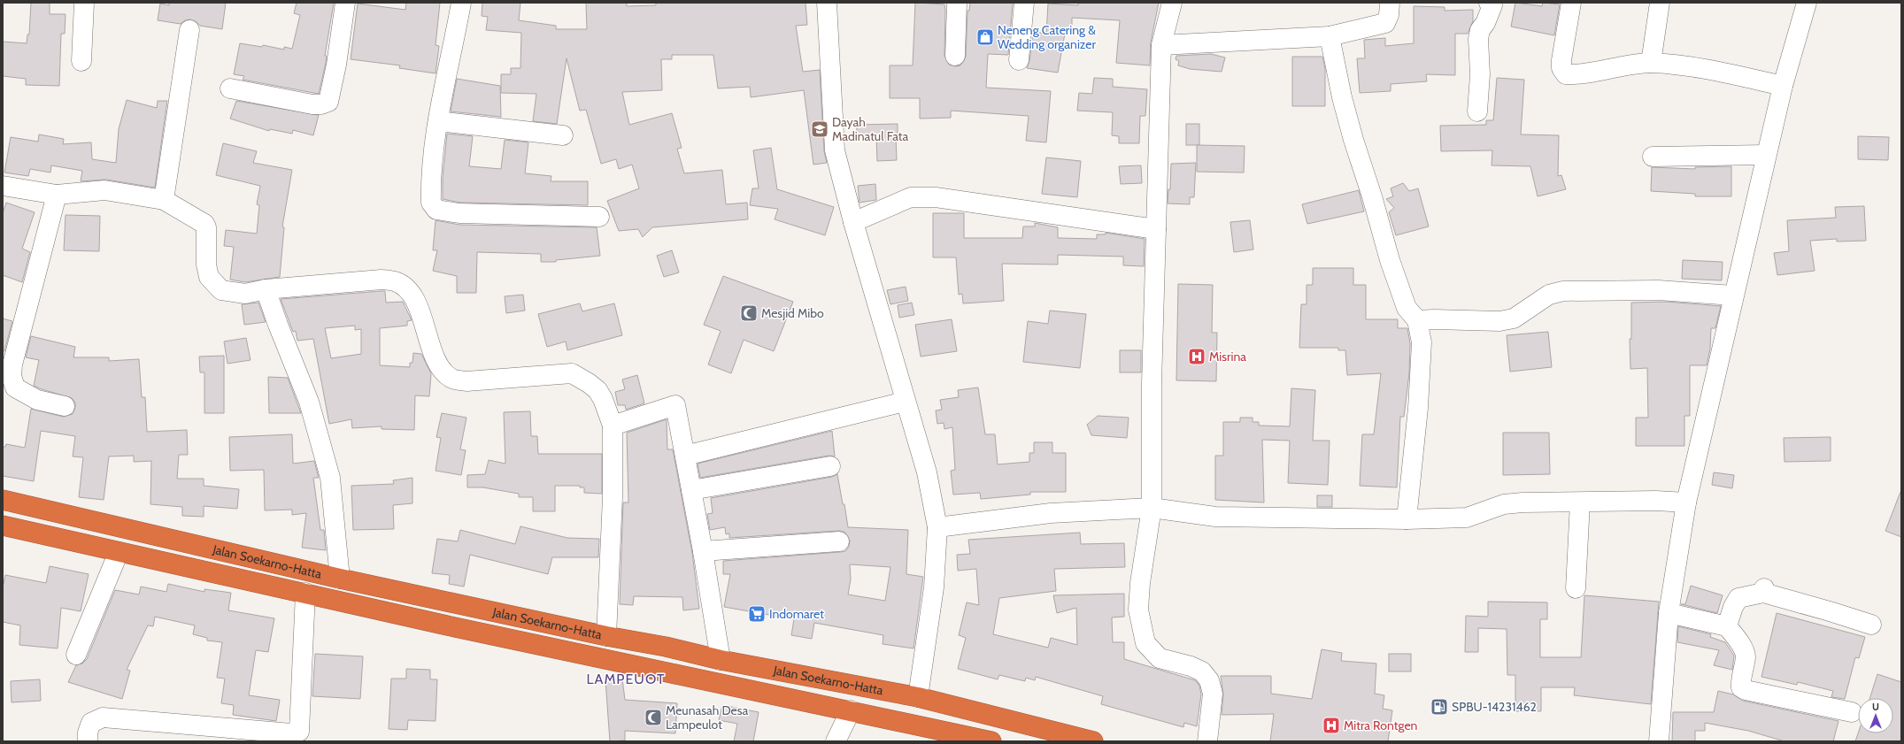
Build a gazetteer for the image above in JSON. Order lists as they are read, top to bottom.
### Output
{
  "streets": {
    "highway": ["Jalan Soekarno-Hatta"]
  },
  "districts": ["LAMPEUOT"],
  "places": {
    "shop": ["Neneng Catering & Wedding organizer"],
    "school or university": ["Dayah Madinatul Fata"],
    "mosque": ["Mesjid Mibo", "Meunasah Desa Lampeulot"],
    "hospital": ["Misrina", "Mitra Rontgen"],
    "supermarket": ["Indomaret"],
    "fuel station": ["SPBU-14231462"]
  },
  "north": "top"
}
